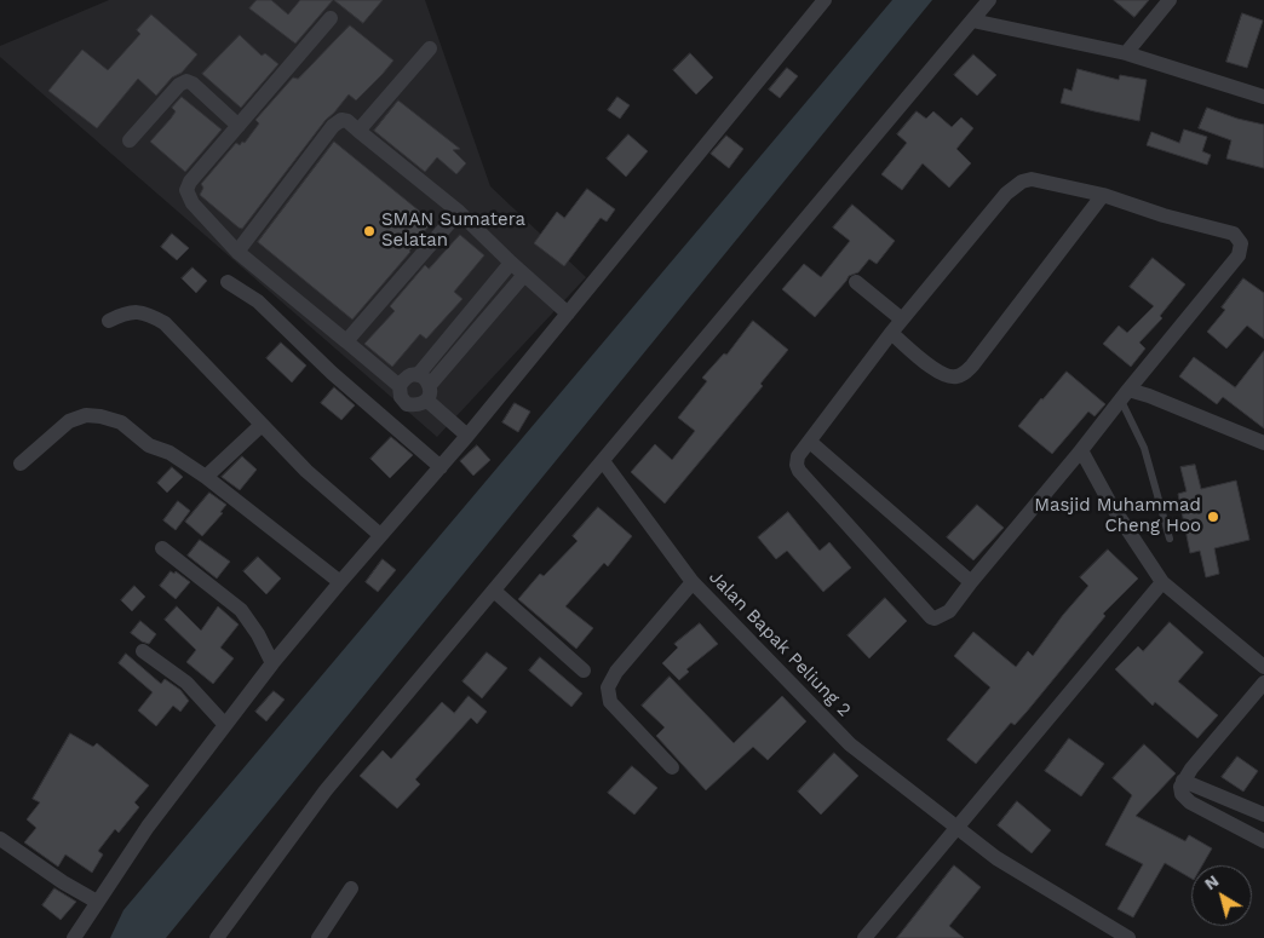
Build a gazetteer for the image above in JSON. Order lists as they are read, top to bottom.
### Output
{
  "streets": {
    "street": ["Jalan Bapak Peliung 2"]
  },
  "places": ["SMAN Sumatera Selatan", "Masjid Muhammad Cheng Hoo"],
  "north": "top left"
}
